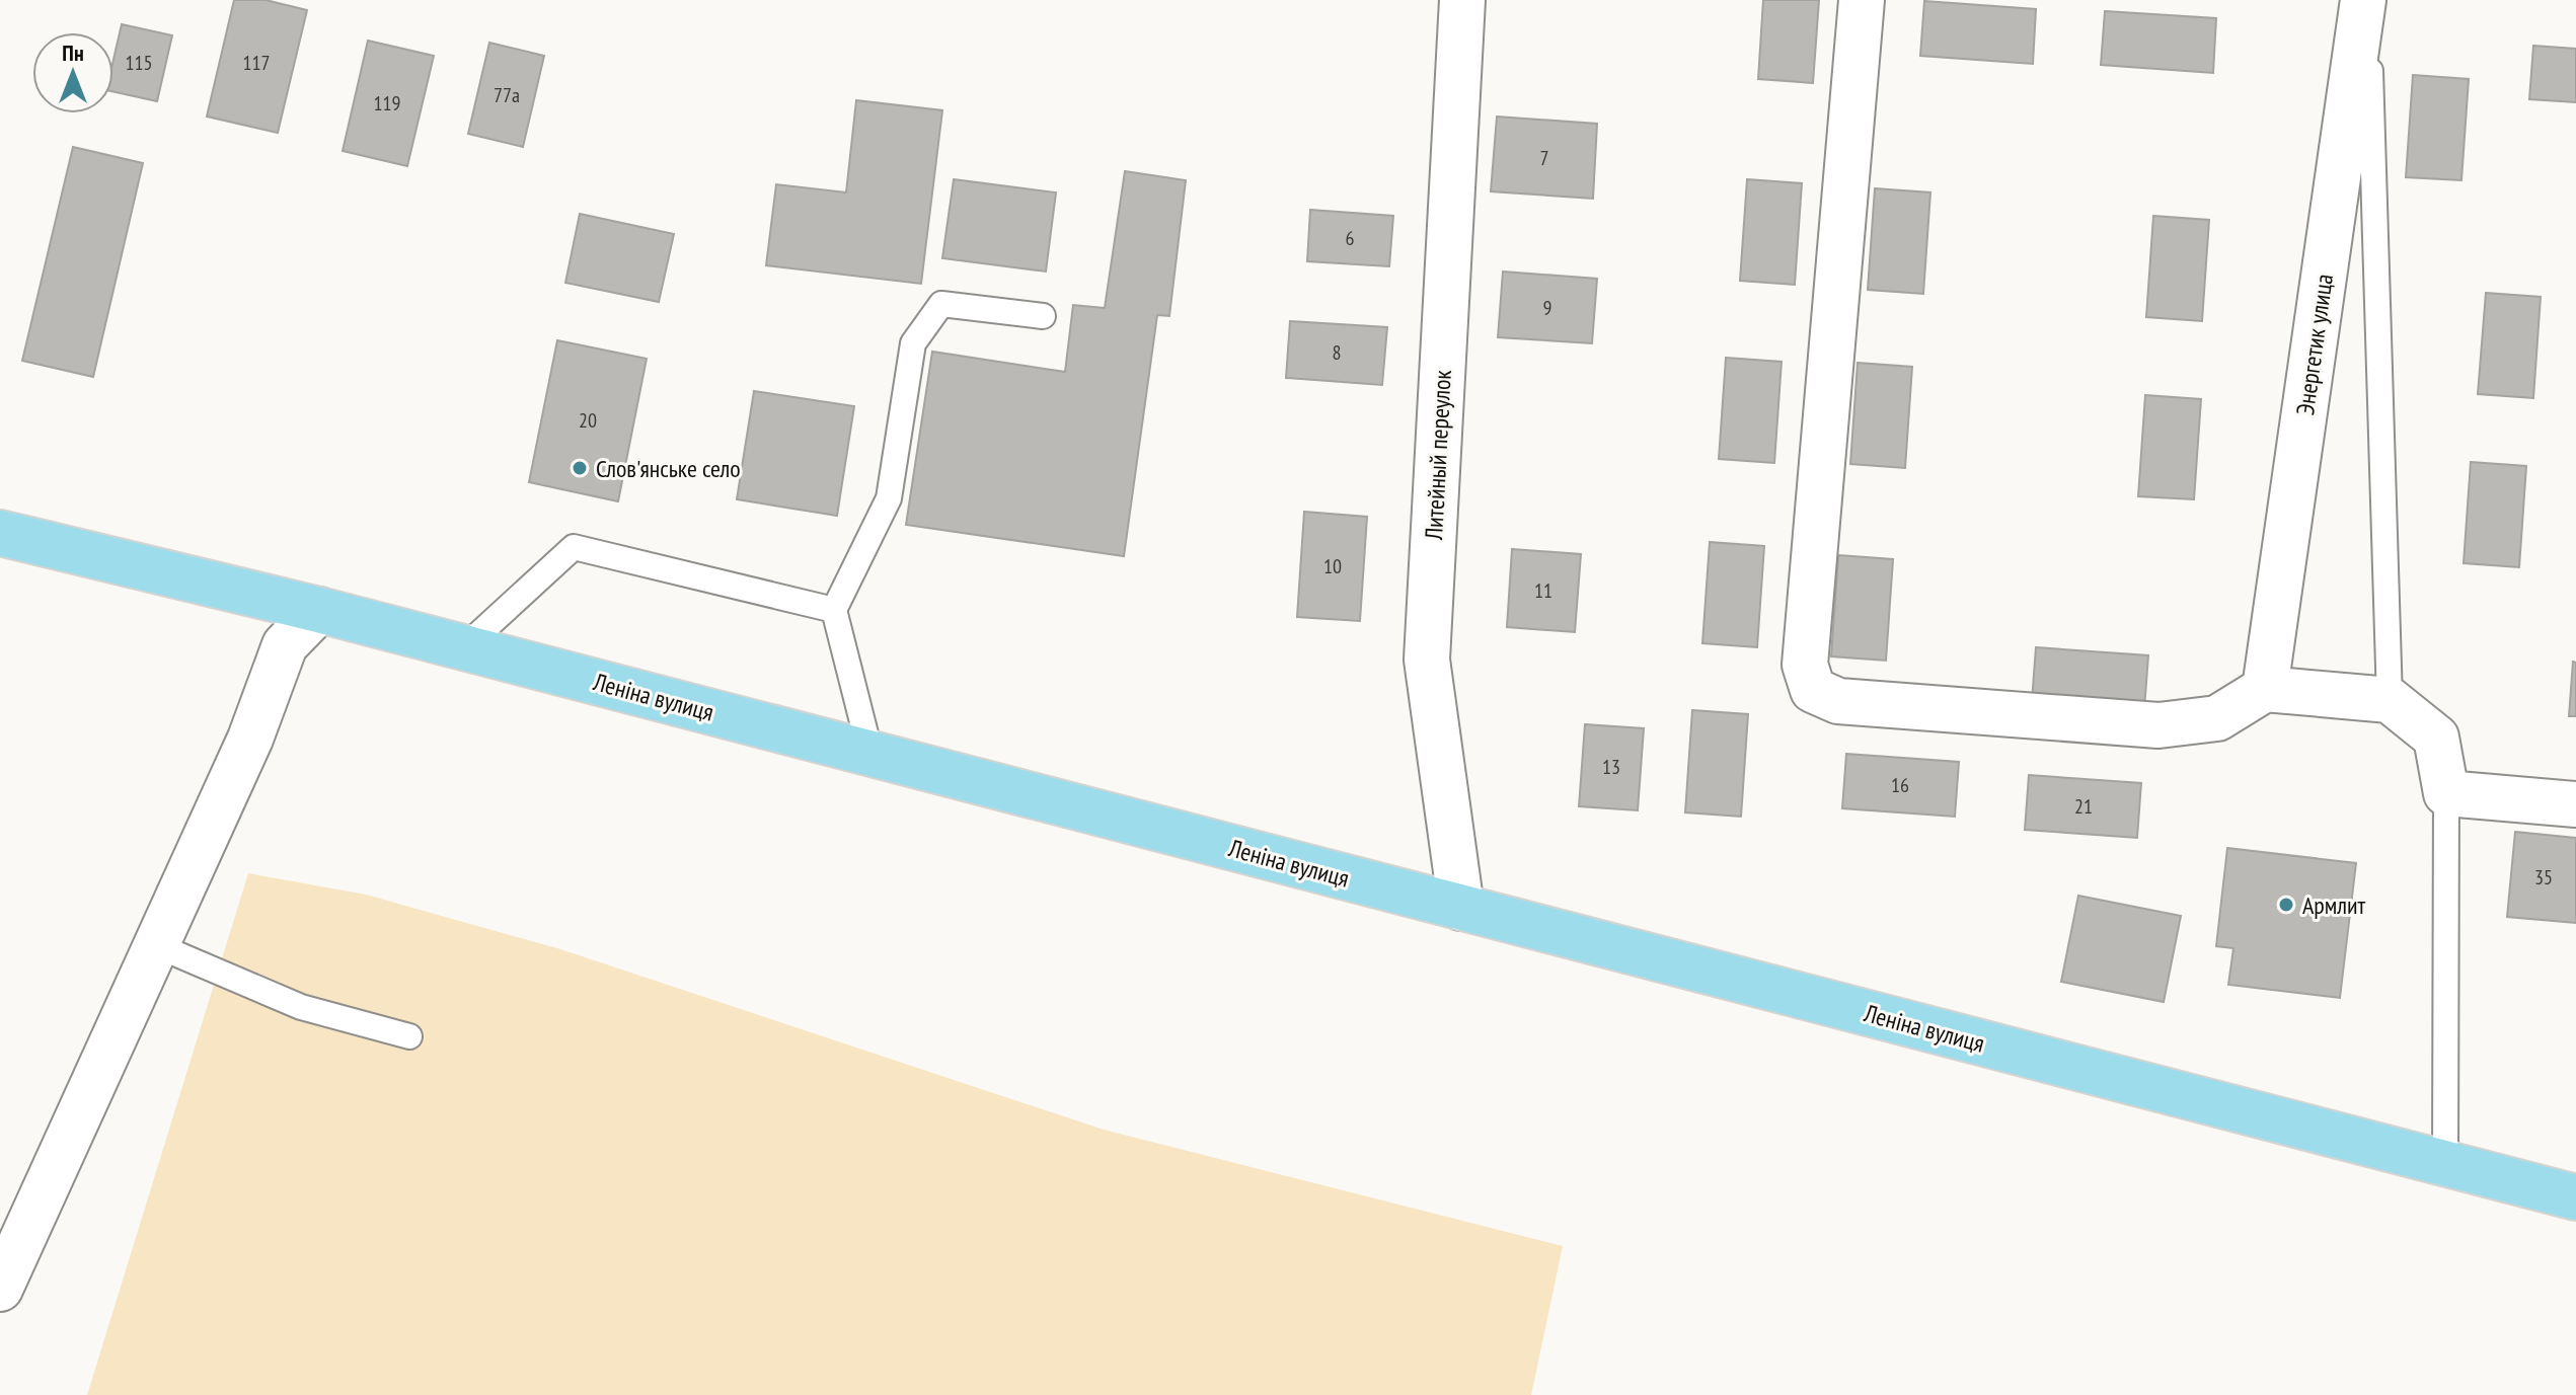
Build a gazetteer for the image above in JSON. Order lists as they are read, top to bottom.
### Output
{
  "streets": {
    "main road": ["Леніна вулиця"],
    "street": ["Энергетик улица", "Литейный переулок"]
  },
  "crossings": [
    ["Литейный переулок", "Леніна вулиця"]
  ],
  "places": ["Слов'янське село", "Армлит"],
  "house_numbers": [
    "115",
    "117",
    "77а",
    "119",
    "7",
    "6",
    "9",
    "8",
    "20",
    "10",
    "11",
    "13",
    "16",
    "21",
    "35"
  ],
  "north": "top"
}
